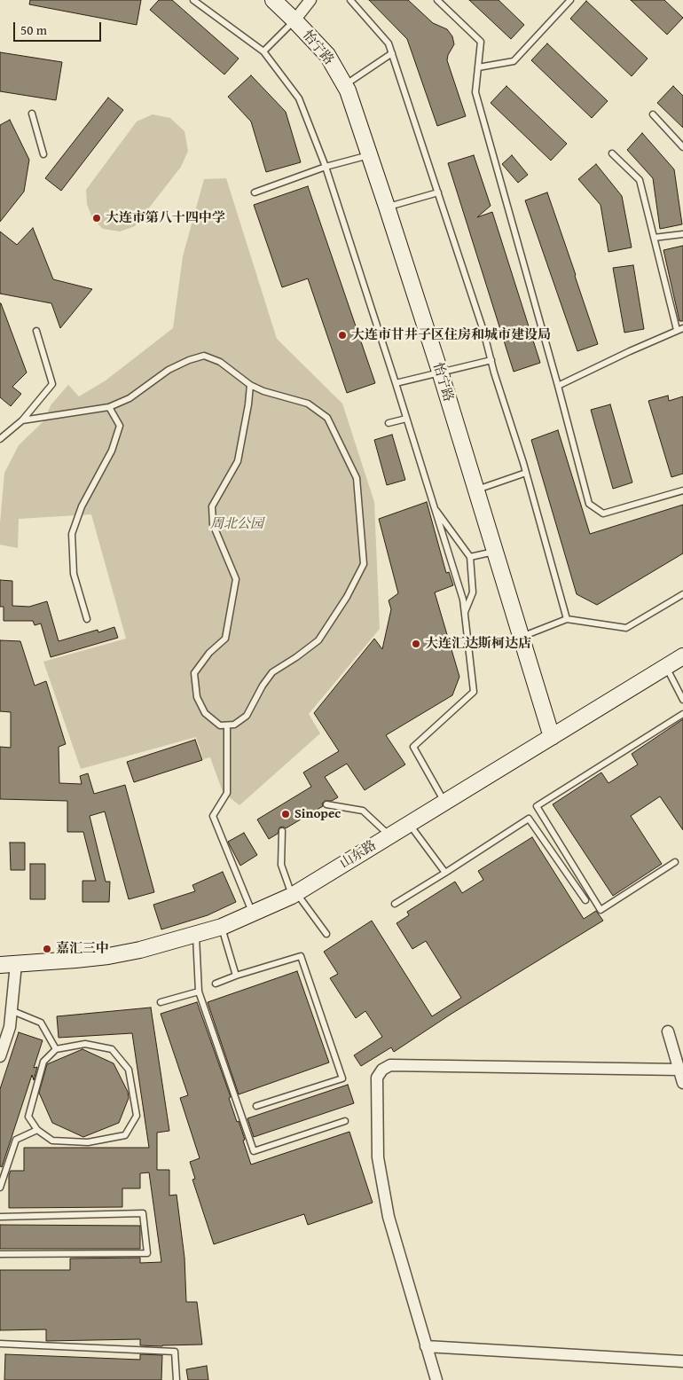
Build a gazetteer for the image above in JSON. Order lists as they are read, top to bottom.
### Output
{
  "streets": {
    "street": ["怡宁路", "山东路"]
  },
  "crossings": [
    ["怡宁路", "山东路"]
  ],
  "parks": ["周北公园"],
  "places": [
    "大连市第八十四中学",
    "大连市甘井子区住房和城市建设局",
    "大连汇达斯柯达店",
    "Sinopec",
    "嘉汇三中"
  ],
  "scale_bar": "50 m"
}
